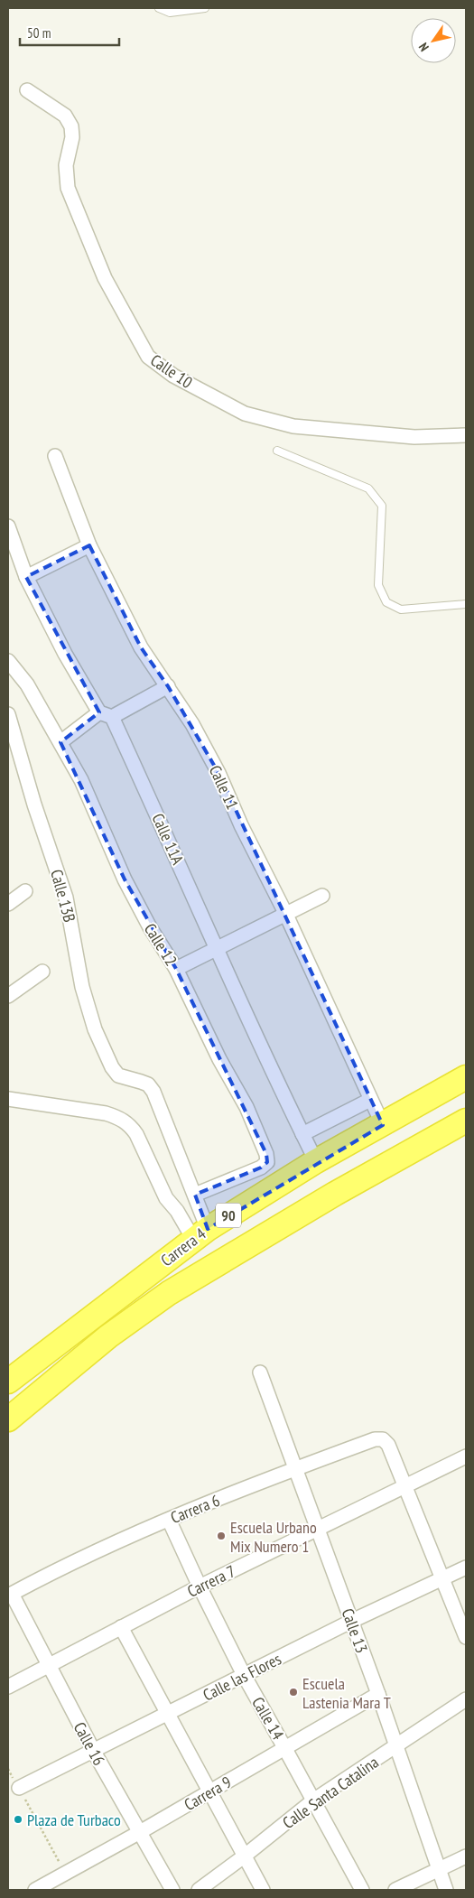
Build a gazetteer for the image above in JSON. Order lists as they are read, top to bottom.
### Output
{
  "streets": {
    "highway": ["90", "Carrera 4"],
    "street": [
      "Calle 10",
      "Calle 11",
      "Calle 11A",
      "Calle 13B",
      "Calle 12",
      "Carrera 6",
      "Carrera 7",
      "Calle 13",
      "Calle las Flores",
      "Calle 14",
      "Calle 16",
      "Calle Santa Catalina",
      "Carrera 9"
    ]
  },
  "crossings": [
    ["Calle 11", "Carrera 4"],
    ["Calle 11A", "Carrera 4"],
    ["Calle 13B", "Calle 12"],
    ["Carrera 6", "Carrera 7"],
    ["Carrera 6", "Calle 13"],
    ["Carrera 6", "Calle 14"],
    ["Carrera 6", "Calle 16"],
    ["Carrera 7", "Calle 13"],
    ["Carrera 7", "Calle 14"],
    ["Carrera 7", "Calle 16"],
    ["Calle 13", "Calle las Flores"],
    ["Calle 13", "Calle Santa Catalina"],
    ["Calle 13", "Carrera 9"],
    ["Calle las Flores", "Calle 14"],
    ["Calle las Flores", "Calle 16"],
    ["Calle 14", "Calle Santa Catalina"],
    ["Calle 14", "Carrera 9"],
    ["Calle 16", "Carrera 9"]
  ],
  "places": ["Escuela Urbano Mix Numero 1", "Escuela Lastenia Mara T", "Plaza de Turbaco"],
  "scale_bar": "50 m",
  "north": "bottom left"
}
